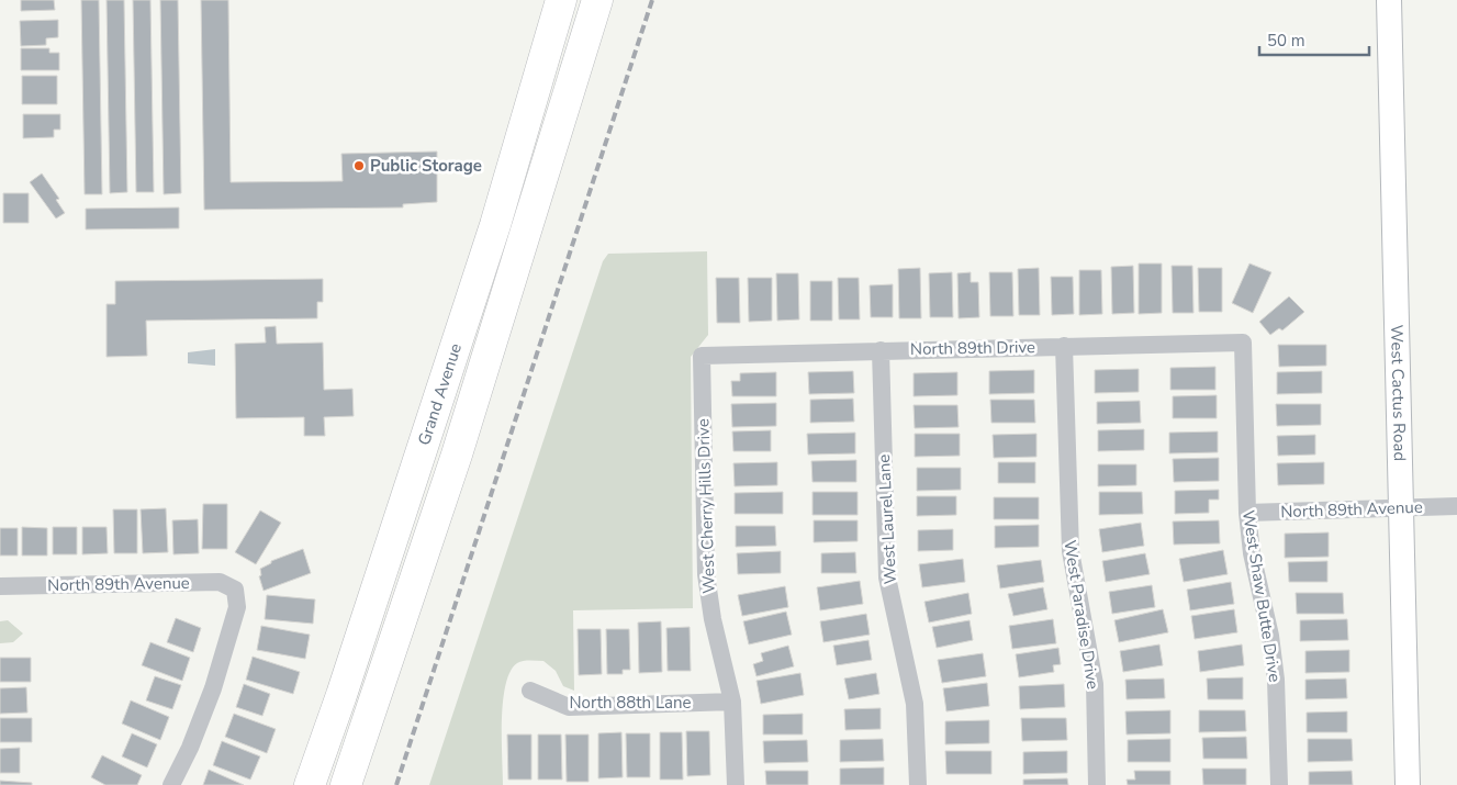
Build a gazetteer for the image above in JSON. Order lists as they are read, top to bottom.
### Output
{
  "streets": {
    "highway": ["Grand Avenue"],
    "main road": ["West Cactus Road"],
    "street": [
      "North 89th Drive",
      "West Cherry Hills Drive",
      "North 89th Avenue",
      "West Laurel Lane",
      "West Shaw Butte Drive",
      "West Paradise Drive",
      "North 88th Lane"
    ]
  },
  "crossings": [
    ["North 89th Drive", "West Cherry Hills Drive"],
    ["North 89th Drive", "West Laurel Lane"],
    ["North 89th Drive", "West Shaw Butte Drive"],
    ["North 89th Drive", "West Paradise Drive"],
    ["West Cactus Road", "North 89th Avenue"],
    ["West Cherry Hills Drive", "North 88th Lane"],
    ["North 89th Avenue", "West Shaw Butte Drive"]
  ],
  "places": ["Public Storage"],
  "scale_bar": "50 m"
}
